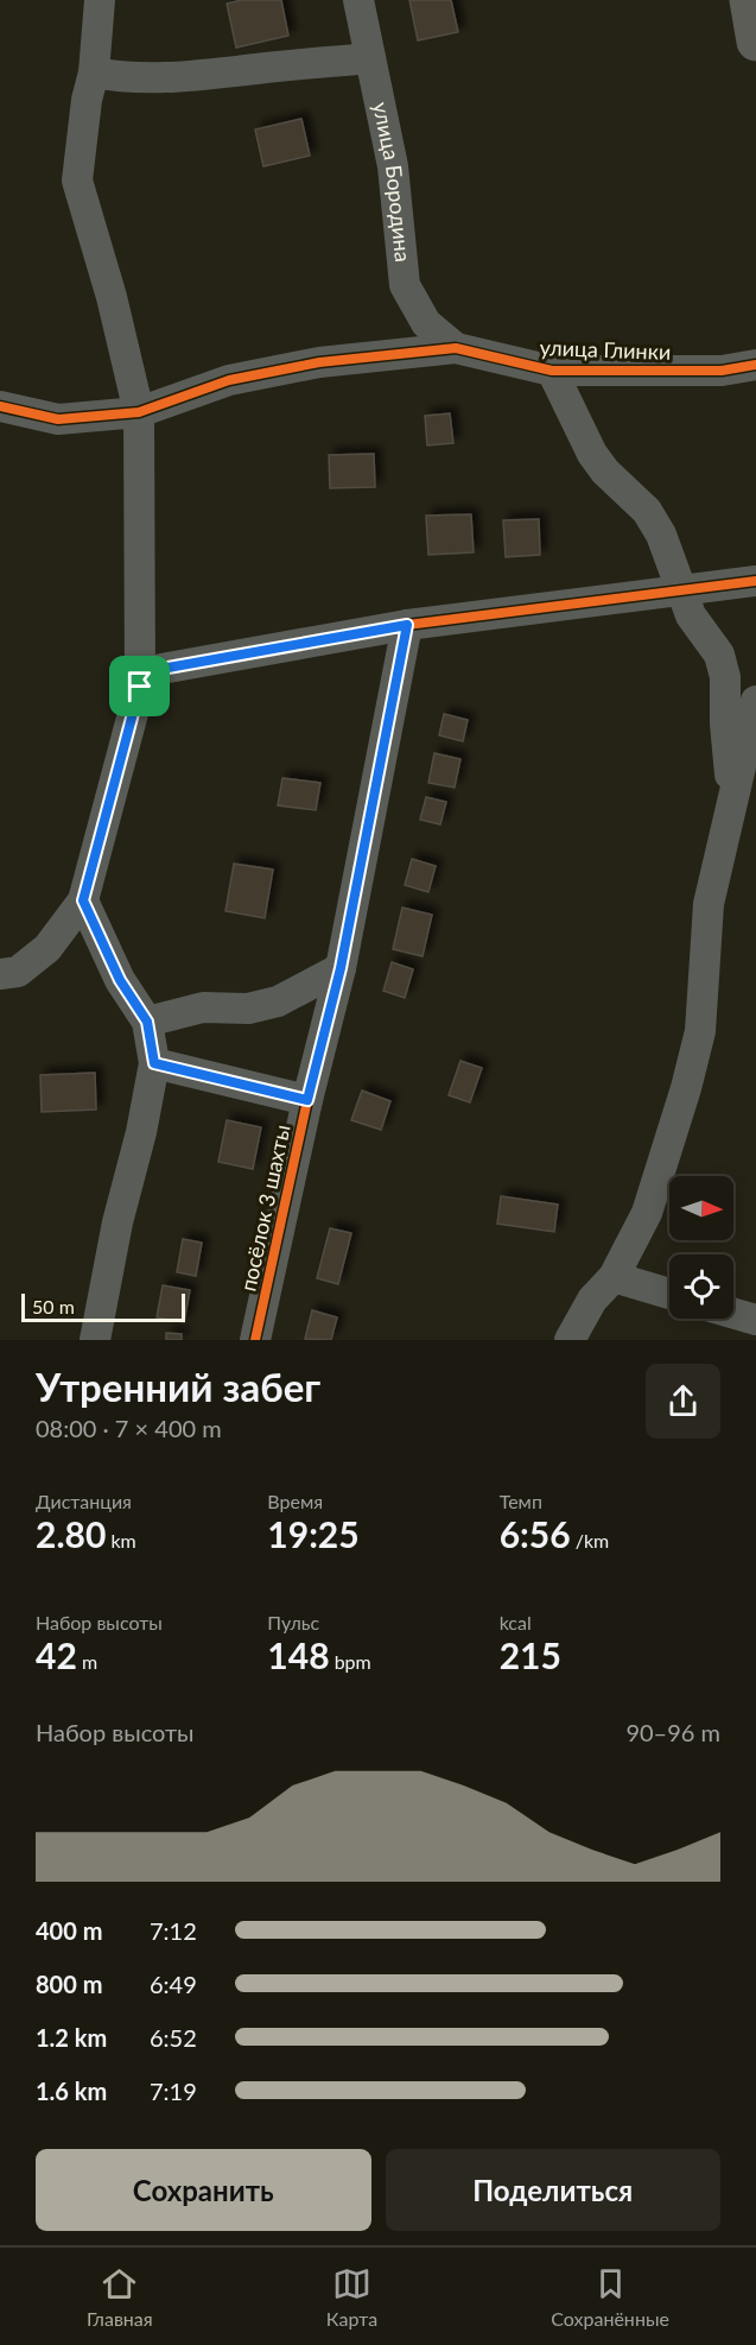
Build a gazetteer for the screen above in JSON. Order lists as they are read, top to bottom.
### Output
{
  "streets": {
    "street": ["улица Бородина", "улица Глинки", "посёлок 3 шахты"]
  },
  "crossings": [
    ["улица Бородина", "улица Глинки"]
  ],
  "scale_bar": "50 m",
  "north": "right",
  "page": {
    "scale": "50 m",
    "heading": ["Утренний забег", "08:00 · 7 × 400 m"],
    "stats": [
      ["Дистанция", "2.80 km"],
      ["Время", "19:25"],
      ["Темп", "6:56 /km"],
      ["Набор высоты", "42 m"],
      ["Пульс", "148 bpm"],
      ["kcal", "215"]
    ],
    "chart": ["Набор высоты", "90–96 m"],
    "list": [
      {
        "name": "400 m",
        "note": "7:12"
      },
      {
        "name": "800 m",
        "note": "6:49"
      },
      {
        "name": "1.2 km",
        "note": "6:52"
      },
      {
        "name": "1.6 km",
        "note": "7:19"
      }
    ],
    "buttons": ["Сохранить", "Поделиться"],
    "tabs": ["Главная", "Карта", "Сохранённые"]
  }
}
